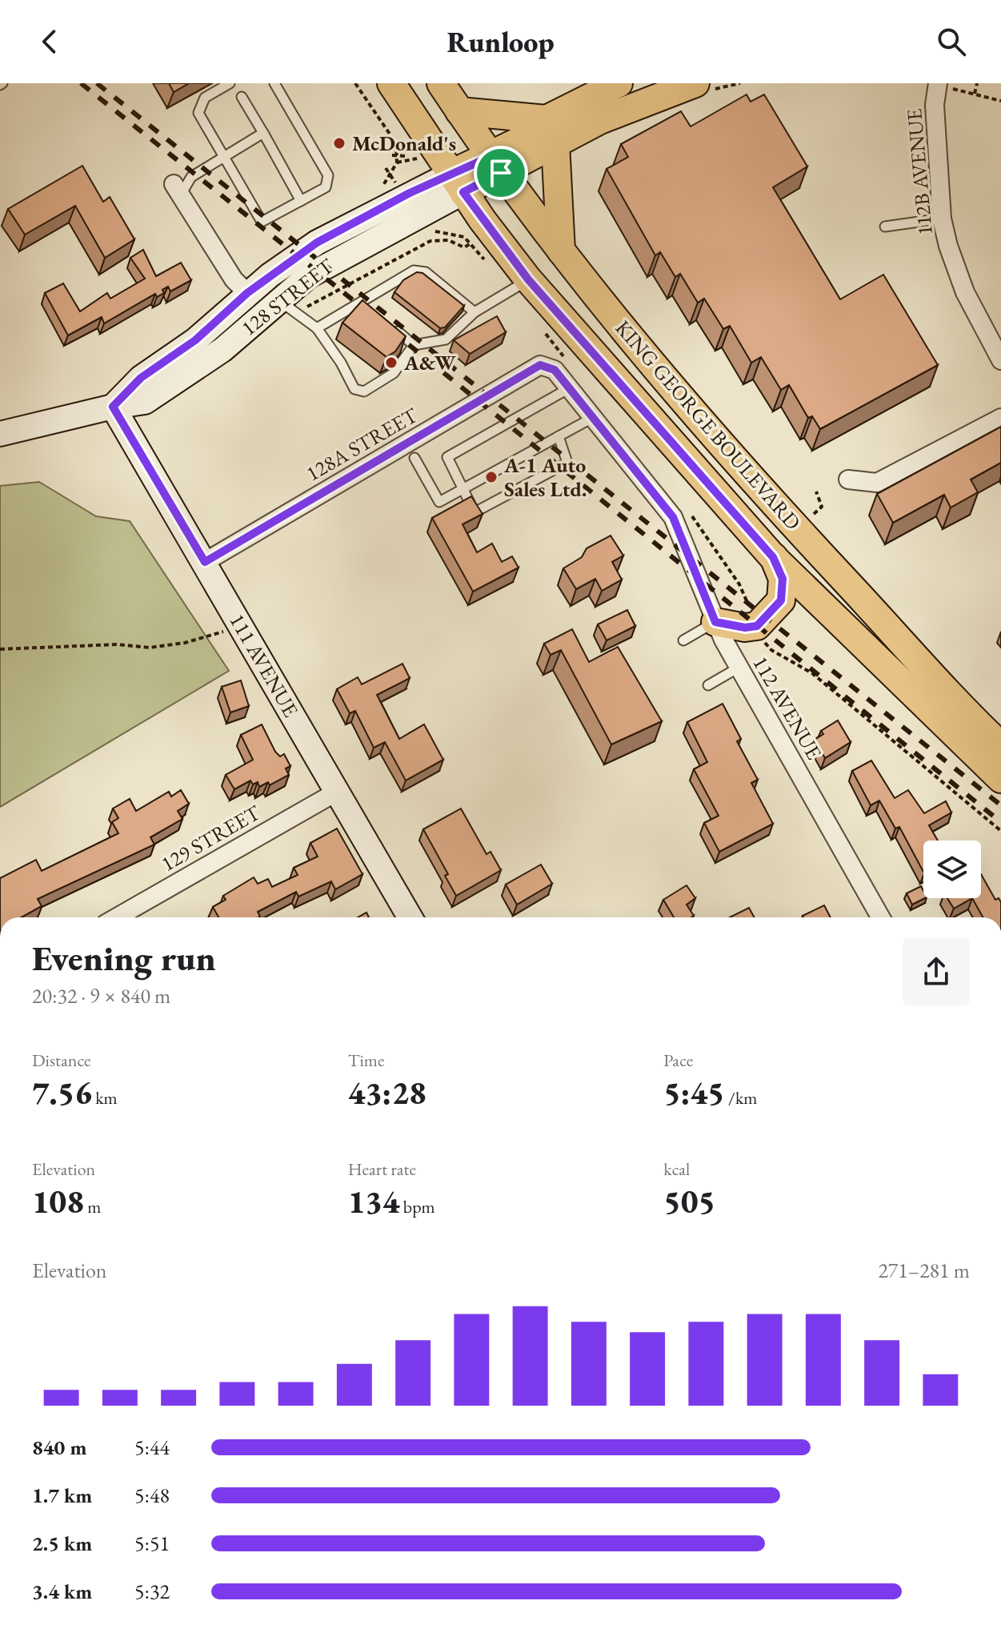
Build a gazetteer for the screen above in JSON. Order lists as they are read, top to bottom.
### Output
{
  "streets": {
    "main road": ["128 STREET", "KING GEORGE BOULEVARD", "111 AVENUE"],
    "street": [
      "112B AVENUE",
      "128A STREET",
      "112 AVENUE",
      "129 STREET"
    ]
  },
  "crossings": [
    ["128 STREET", "KING GEORGE BOULEVARD"],
    ["128 STREET", "111 AVENUE"],
    ["128A STREET", "111 AVENUE"],
    ["128A STREET", "112 AVENUE"],
    ["111 AVENUE", "129 STREET"]
  ],
  "places": ["McDonald's", "A&W", "A-1 Auto Sales Ltd."],
  "page": {
    "header": "Runloop",
    "heading": ["Evening run", "20:32 · 9 × 840 m"],
    "stats": [
      ["Distance", "7.56 km"],
      ["Time", "43:28"],
      ["Pace", "5:45 /km"],
      ["Elevation", "108 m"],
      ["Heart rate", "134 bpm"],
      ["kcal", "505"]
    ],
    "chart": ["Elevation", "271–281 m"],
    "list": [
      {
        "name": "840 m",
        "note": "5:44"
      },
      {
        "name": "1.7 km",
        "note": "5:48"
      },
      {
        "name": "2.5 km",
        "note": "5:51"
      },
      {
        "name": "3.4 km",
        "note": "5:32"
      }
    ]
  }
}
